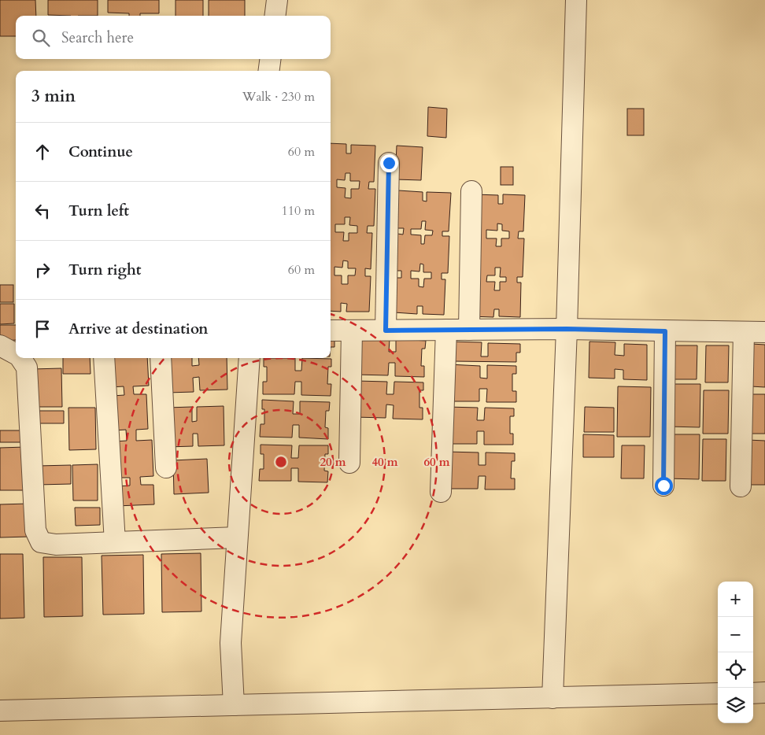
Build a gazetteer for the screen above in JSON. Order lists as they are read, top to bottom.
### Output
{
  "page": {
    "search": "Search here",
    "heading": ["3 min", "Walk · 230 m"],
    "list": [
      ["Continue", "60 m"],
      ["Turn left", "110 m"],
      ["Turn right", "60 m"],
      "Arrive at destination"
    ],
    "map_buttons": ["+", "−"]
  },
  "rings": ["20 m", "40 m", "60 m"]
}
